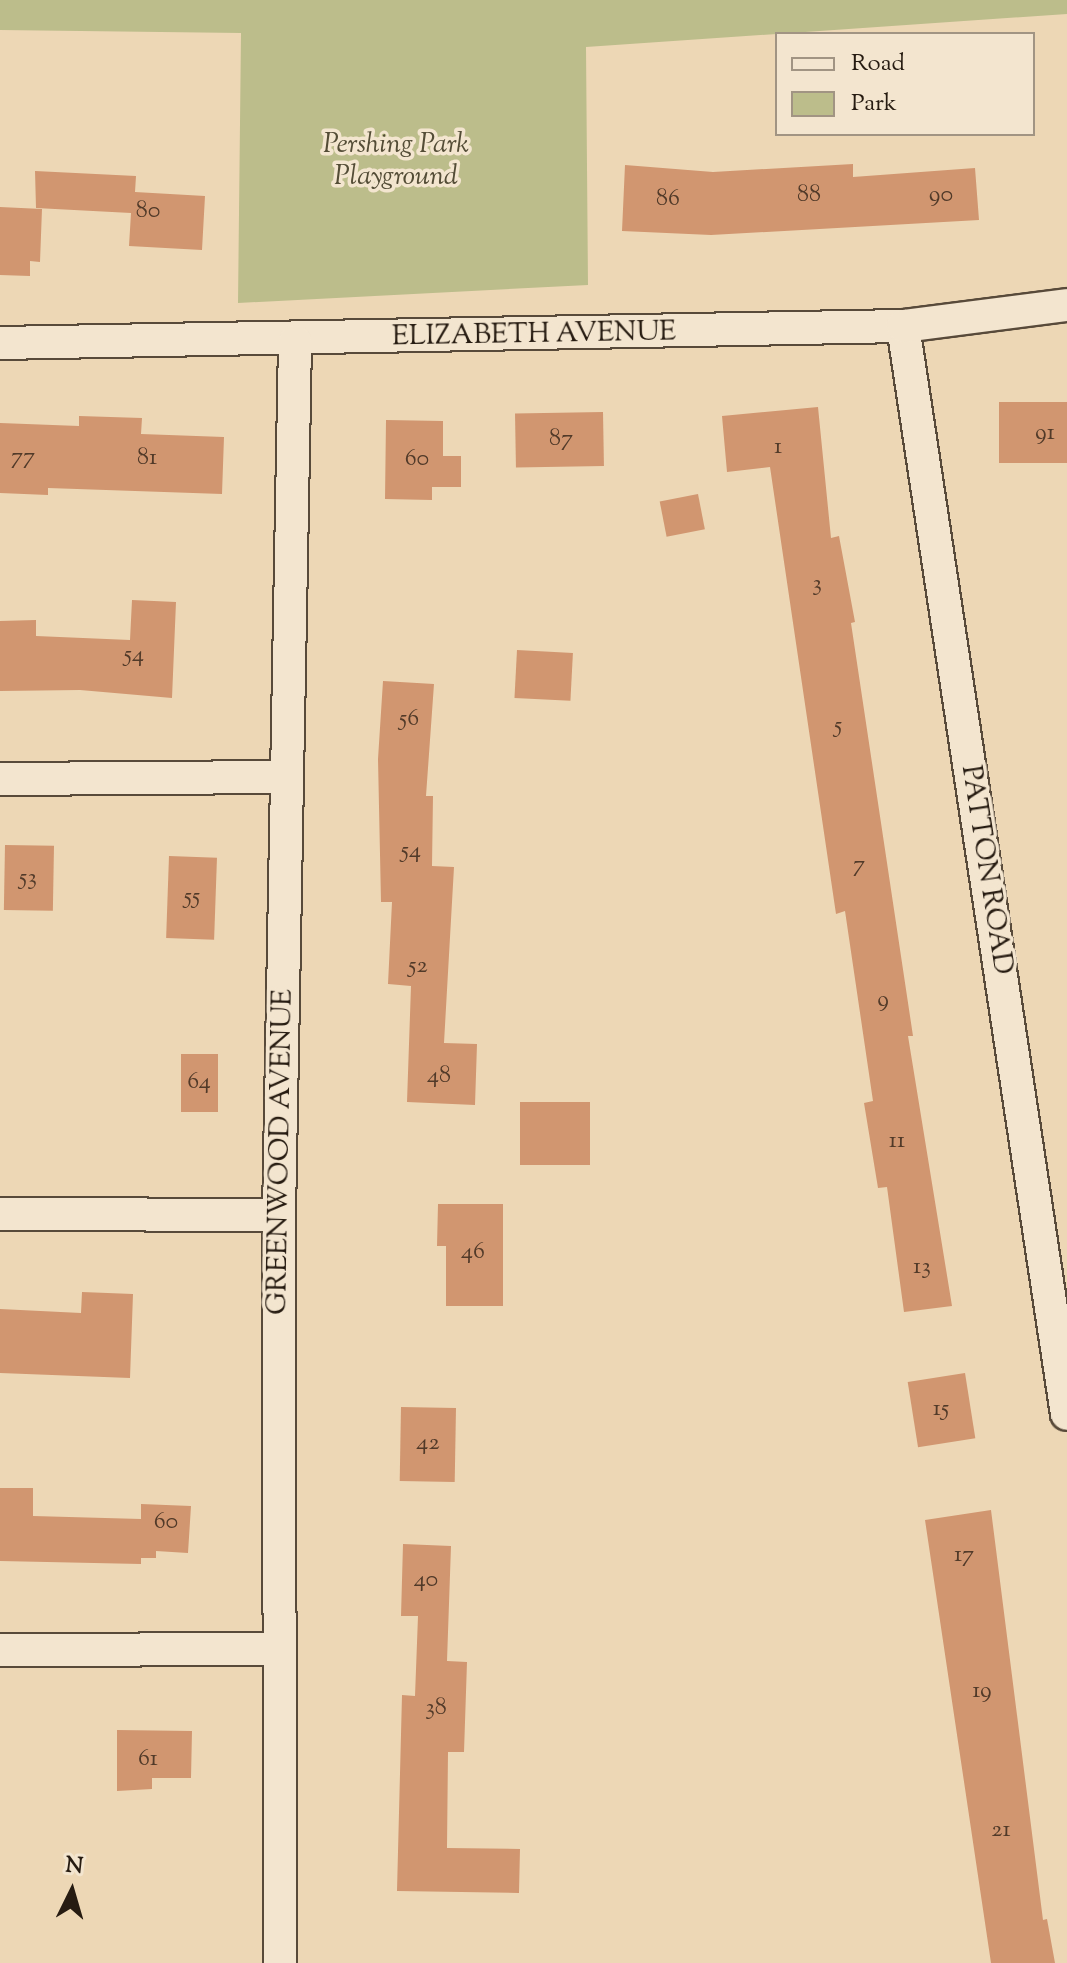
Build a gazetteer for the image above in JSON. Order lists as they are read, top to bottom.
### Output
{
  "streets": {
    "street": ["ELIZABETH AVENUE", "PATTON ROAD", "GREENWOOD AVENUE"]
  },
  "crossings": [
    ["ELIZABETH AVENUE", "PATTON ROAD"],
    ["ELIZABETH AVENUE", "GREENWOOD AVENUE"]
  ],
  "parks": ["Pershing Park Playground"],
  "house_numbers": [
    "88",
    "90",
    "86",
    "80",
    "91",
    "87",
    "1",
    "77",
    "81",
    "60",
    "3",
    "54",
    "56",
    "5",
    "54",
    "7",
    "53",
    "55",
    "52",
    "9",
    "48",
    "64",
    "11",
    "46",
    "13",
    "15",
    "42",
    "60",
    "17",
    "40",
    "19",
    "38",
    "61",
    "21"
  ],
  "legend": ["Road", "Park"],
  "north": "top"
}
